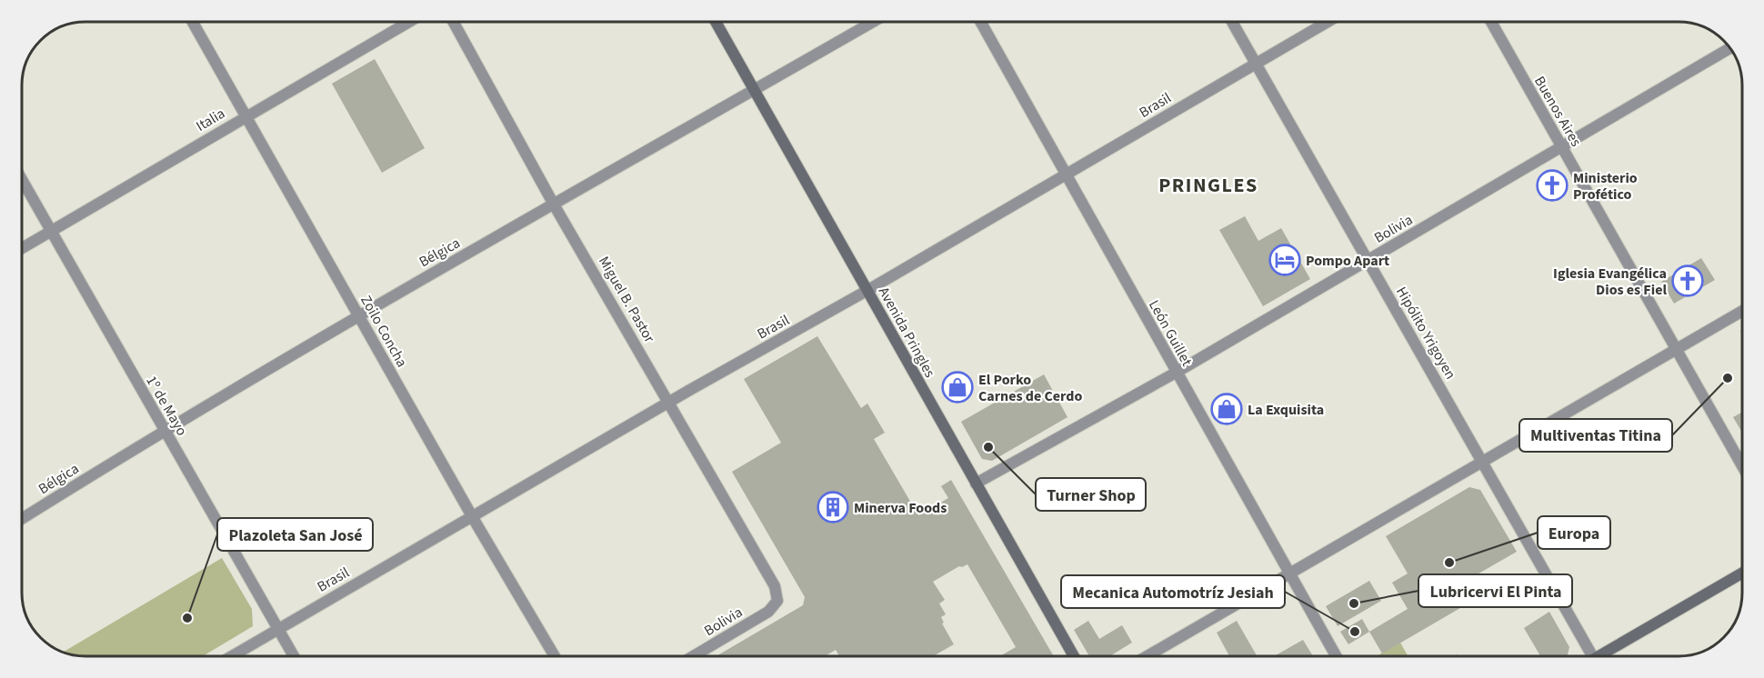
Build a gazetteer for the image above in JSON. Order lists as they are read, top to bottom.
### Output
{
  "streets": {
    "main road": ["Avenida Pringles"],
    "street": [
      "Brasil",
      "Buenos Aires",
      "Italia",
      "Bolivia",
      "Bélgica",
      "Miguel B. Pastor",
      "Zoilo Concha",
      "León Guillet",
      "Hipólito Yrigoyen",
      "1º de Mayo"
    ]
  },
  "crossings": [
    ["Brasil", "Miguel B. Pastor"],
    ["Brasil", "Zoilo Concha"],
    ["Brasil", "Avenida Pringles"],
    ["Brasil", "León Guillet"],
    ["Brasil", "Hipólito Yrigoyen"],
    ["Brasil", "1º de Mayo"],
    ["Buenos Aires", "Bolivia"],
    ["Italia", "Zoilo Concha"],
    ["Italia", "1º de Mayo"],
    ["Bolivia", "Miguel B. Pastor"],
    ["Bolivia", "Avenida Pringles"],
    ["Bolivia", "León Guillet"],
    ["Bolivia", "Hipólito Yrigoyen"],
    ["Bélgica", "Miguel B. Pastor"],
    ["Bélgica", "Zoilo Concha"],
    ["Bélgica", "Avenida Pringles"],
    ["Bélgica", "1º de Mayo"]
  ],
  "districts": ["PRINGLES"],
  "places": {
    "church": ["Ministerio Profético", "Iglesia Evangélica Dios es Fiel"],
    "hotel": ["Pompo Apart"],
    "other": [
      "Multiventas Titina",
      "Turner Shop",
      "Europa",
      "Lubricervi El Pinta",
      "Plazoleta San José",
      "Mecanica Automotríz Jesiah"
    ],
    "shop": ["El Porko Carnes de Cerdo", "La Exquisita"],
    "building": ["Minerva Foods"]
  }
}
